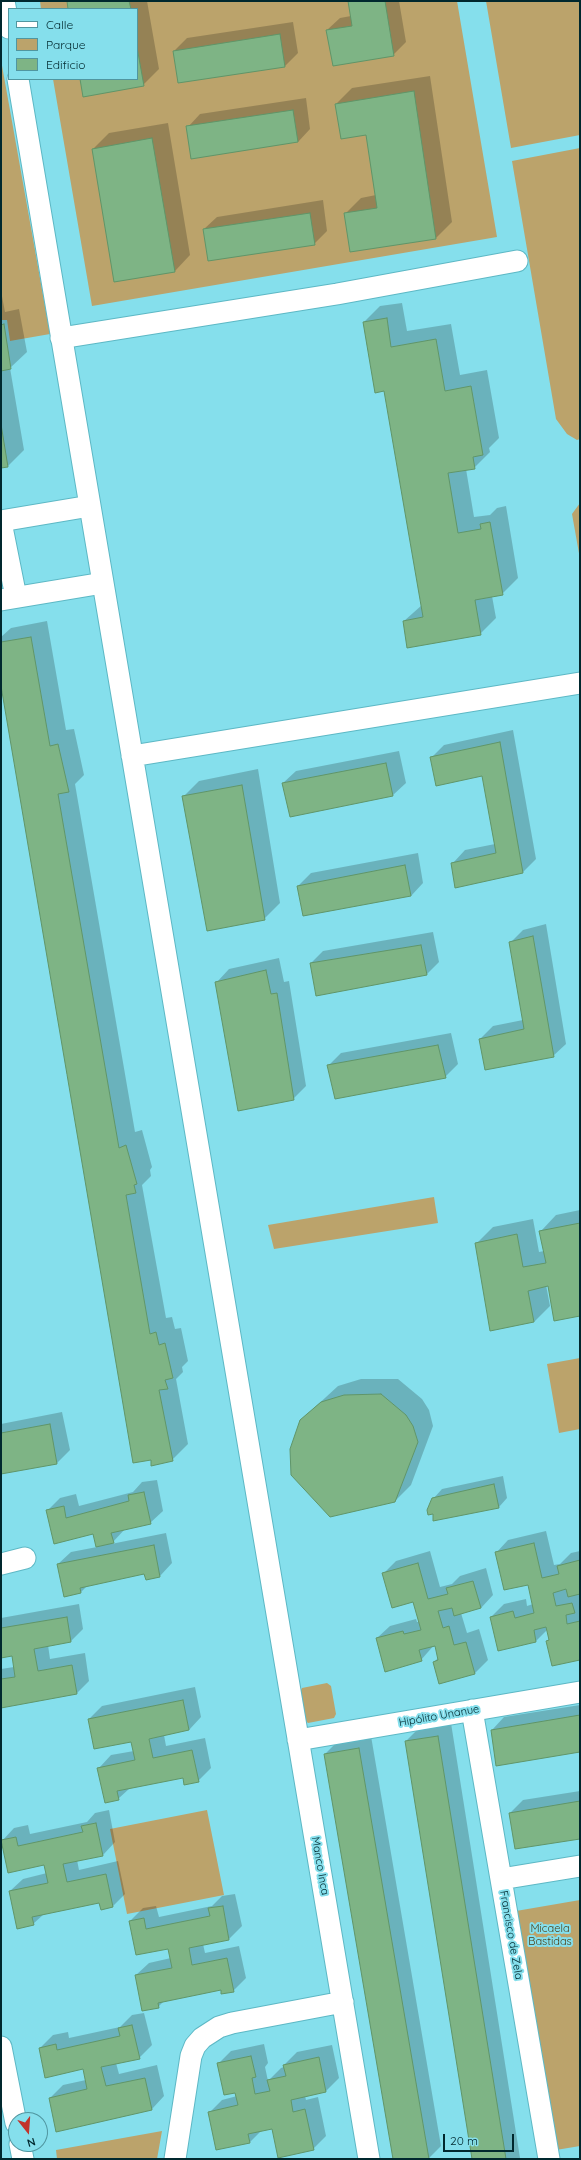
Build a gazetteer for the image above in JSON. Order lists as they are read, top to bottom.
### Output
{
  "streets": {
    "street": ["Hipólito Unanue", "Manco Inca", "Francisco de Zela"]
  },
  "crossings": [
    ["Hipólito Unanue", "Manco Inca"],
    ["Hipólito Unanue", "Francisco de Zela"]
  ],
  "parks": ["Micaela Bastidas"],
  "legend": ["Calle", "Parque", "Edificio"],
  "scale_bar": "20 m",
  "north": "bottom"
}
